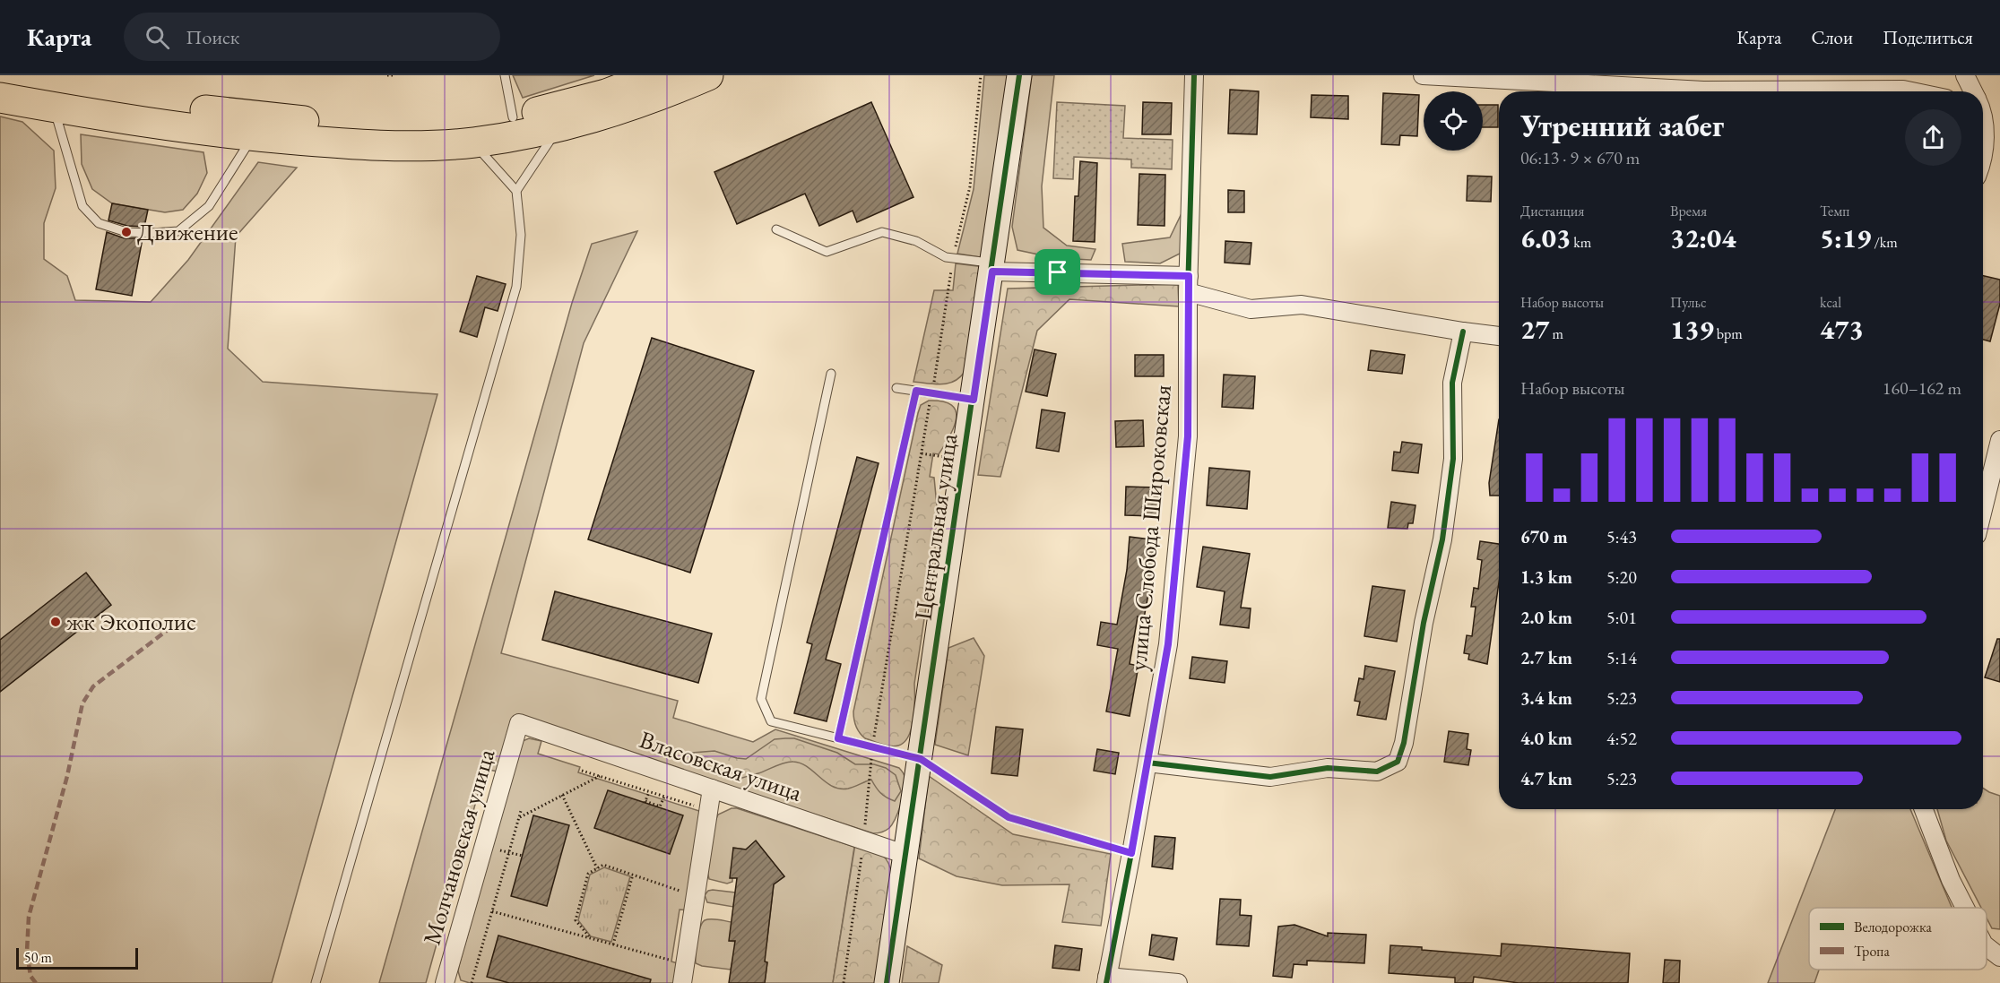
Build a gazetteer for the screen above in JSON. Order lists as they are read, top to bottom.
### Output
{
  "streets": {
    "street": [
      "Центральная улица",
      "улица Слобода Широковская",
      "Власовская улица",
      "Молчановская улица"
    ]
  },
  "crossings": [
    ["Центральная улица", "Власовская улица"],
    ["Власовская улица", "Молчановская улица"]
  ],
  "places": ["Движение", "жк Экополис"],
  "legend": ["Велодорожка", "Тропа"],
  "scale_bar": "50 m",
  "page": {
    "header": "Карта",
    "search": "Поиск",
    "nav": ["Карта", "Слои", "Поделиться"],
    "heading": ["Утренний забег", "06:13 · 9 × 670 m"],
    "stats": [
      ["Дистанция", "6.03 km"],
      ["Время", "32:04"],
      ["Темп", "5:19 /km"],
      ["Набор высоты", "27 m"],
      ["Пульс", "139 bpm"],
      ["kcal", "473"]
    ],
    "chart": ["Набор высоты", "160–162 m"],
    "list": [
      {
        "name": "670 m",
        "note": "5:43"
      },
      {
        "name": "1.3 km",
        "note": "5:20"
      },
      {
        "name": "2.0 km",
        "note": "5:01"
      },
      {
        "name": "2.7 km",
        "note": "5:14"
      },
      {
        "name": "3.4 km",
        "note": "5:23"
      },
      {
        "name": "4.0 km",
        "note": "4:52"
      },
      {
        "name": "4.7 km",
        "note": "5:23"
      }
    ],
    "scale": "50 m"
  }
}
